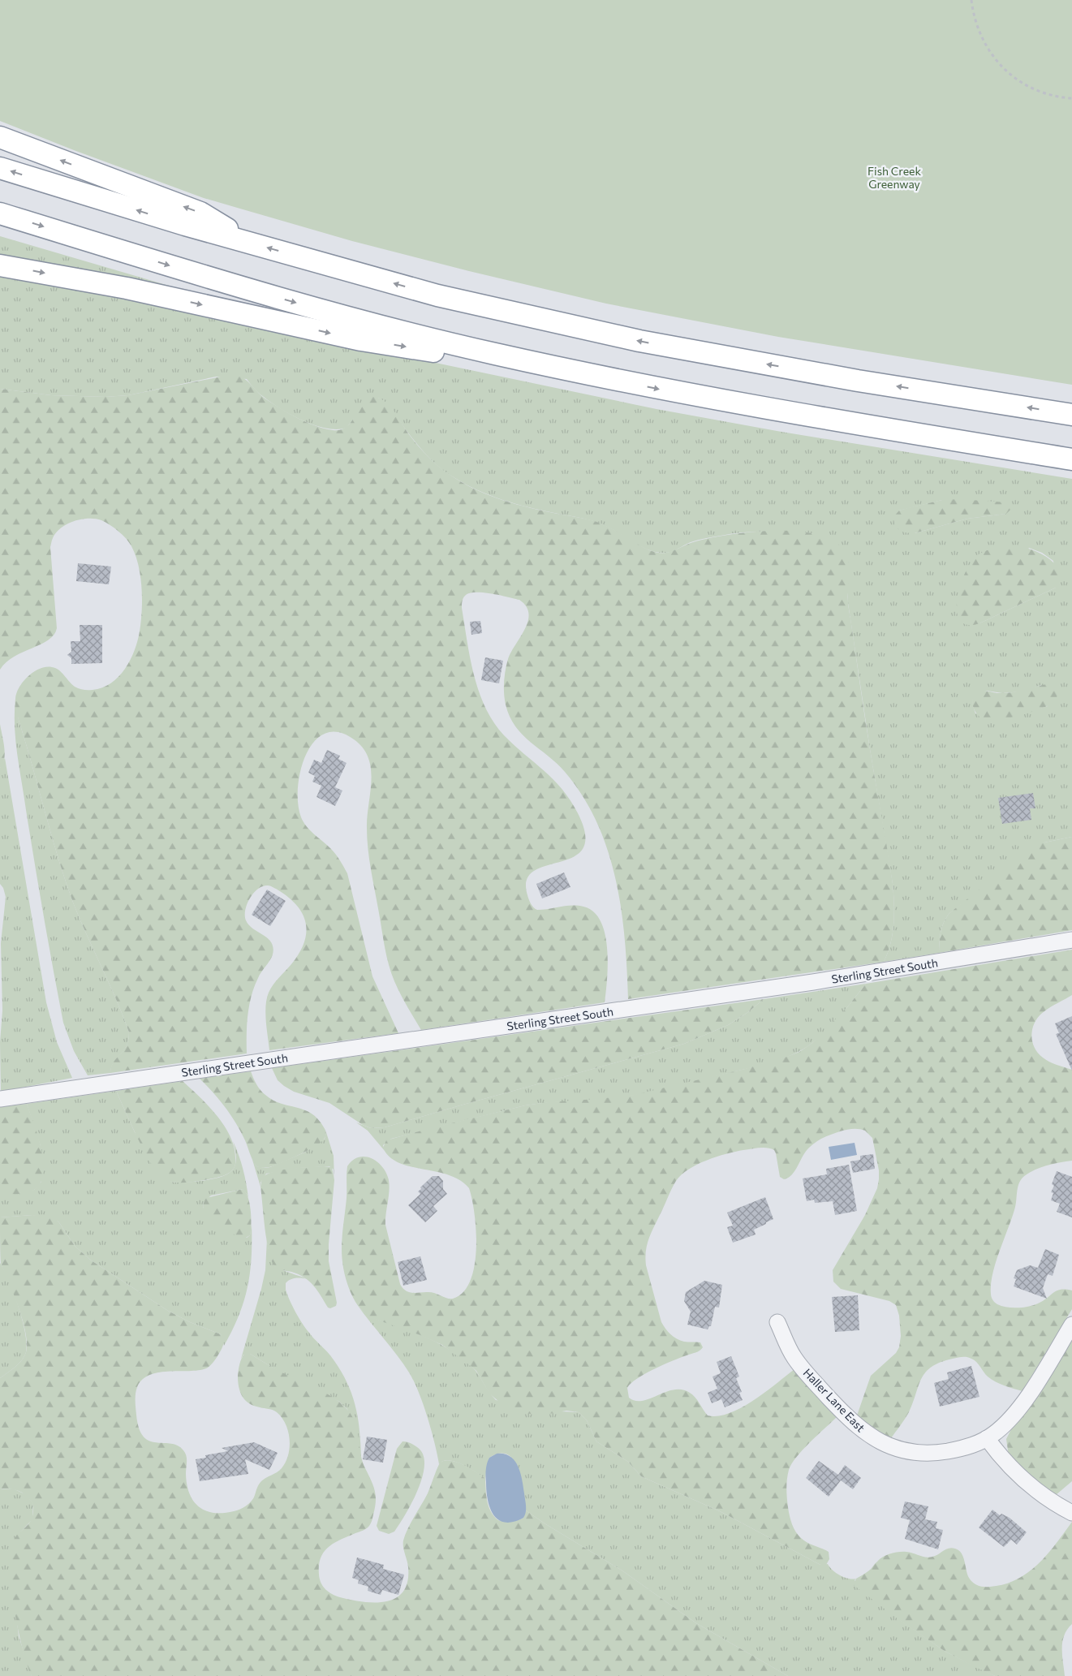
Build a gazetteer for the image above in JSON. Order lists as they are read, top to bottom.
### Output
{
  "streets": {
    "street": ["Sterling Street South", "Haller Lane East"]
  },
  "parks": ["Fish Creek Greenway"]
}
